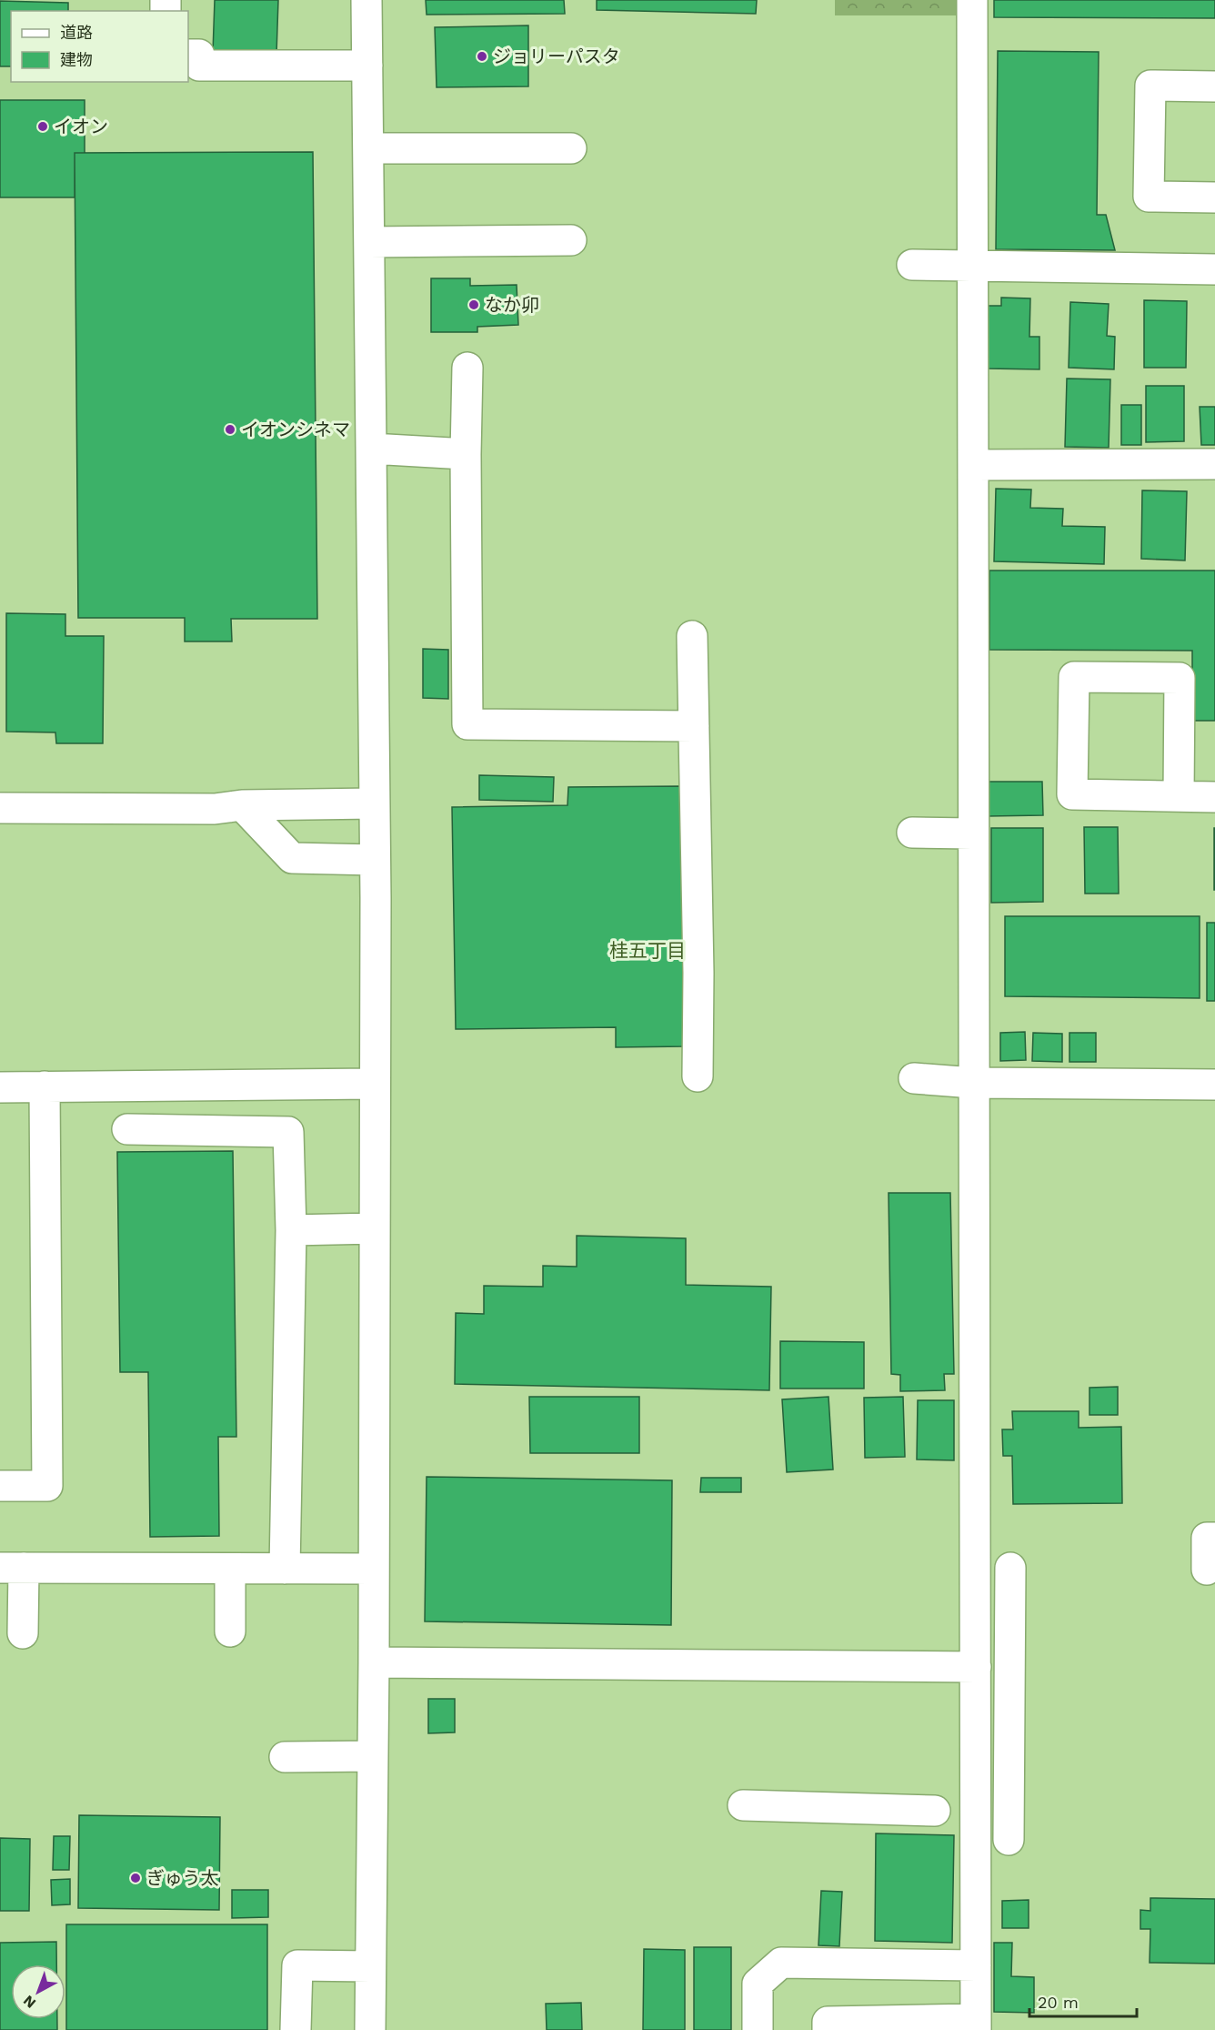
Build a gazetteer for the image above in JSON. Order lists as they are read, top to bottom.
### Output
{
  "districts": ["桂五丁目"],
  "places": [
    "ジョリーパスタ",
    "イオン",
    "なか卯",
    "イオンシネマ",
    "ぎゅう太"
  ],
  "legend": ["道路", "建物"],
  "scale_bar": "20 m",
  "north": "bottom left"
}
